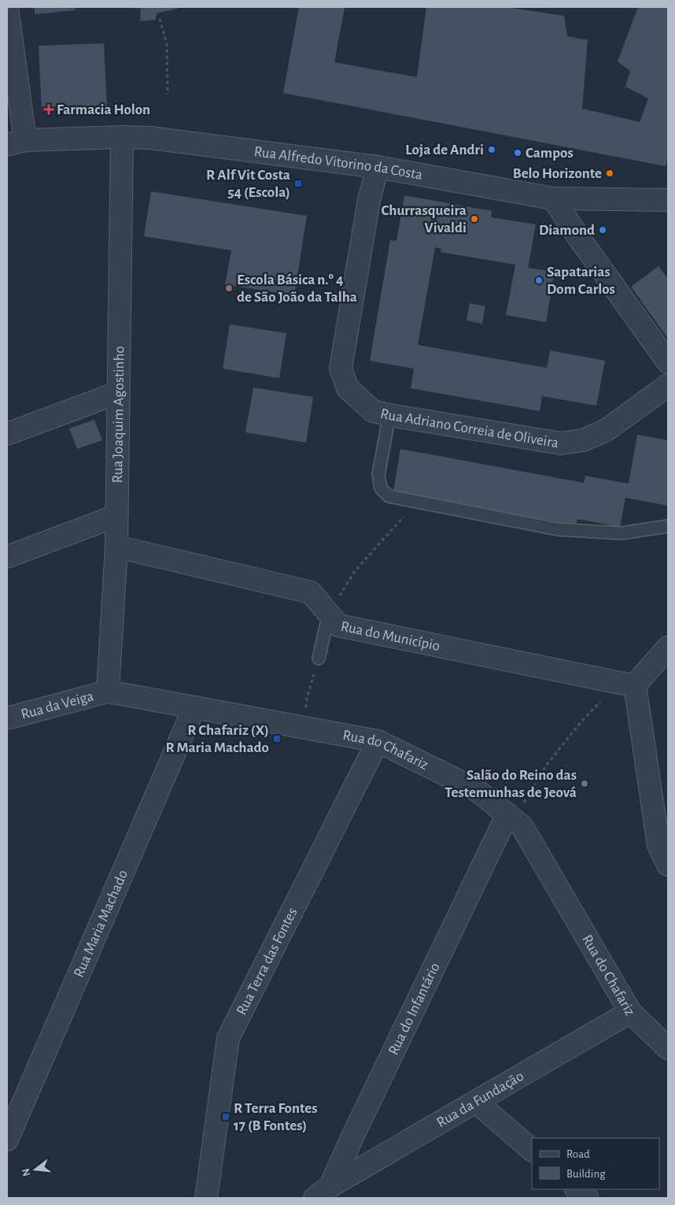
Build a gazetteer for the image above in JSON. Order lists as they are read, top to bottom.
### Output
{
  "streets": {
    "street": [
      "Rua Alfredo Vitorino da Costa",
      "Rua Joaquim Agostinho",
      "Rua Adriano Correia de Oliveira",
      "Rua do Município",
      "Rua da Veiga",
      "Rua do Chafariz",
      "Rua Maria Machado",
      "Rua Terra das Fontes",
      "Rua do Infantário",
      "Rua da Fundação"
    ]
  },
  "crossings": [
    ["Rua Alfredo Vitorino da Costa", "Rua Joaquim Agostinho"],
    ["Rua Alfredo Vitorino da Costa", "Rua Adriano Correia de Oliveira"],
    ["Rua Joaquim Agostinho", "Rua do Município"],
    ["Rua Joaquim Agostinho", "Rua da Veiga"],
    ["Rua Joaquim Agostinho", "Rua do Chafariz"],
    ["Rua da Veiga", "Rua do Chafariz"],
    ["Rua do Chafariz", "Rua Maria Machado"],
    ["Rua do Chafariz", "Rua Terra das Fontes"],
    ["Rua do Chafariz", "Rua do Infantário"],
    ["Rua do Chafariz", "Rua da Fundação"],
    ["Rua do Infantário", "Rua da Fundação"]
  ],
  "places": {
    "health": ["Farmacia Holon"],
    "other": [
      "Loja de Andri",
      "Campos",
      "Belo Horizonte",
      "Churrasqueira Vivaldi",
      "Diamond",
      "Sapatarias Dom Carlos",
      "Escola Básica n.º 4 de São João da Talha",
      "Salão do Reino das Testemunhas de Jeová"
    ],
    "transit": ["R Alf Vit Costa 54 (Escola)", "R Chafariz (X) R Maria Machado", "R Terra Fontes 17 (B Fontes)"]
  },
  "legend": ["Road", "Building"],
  "north": "left"
}
